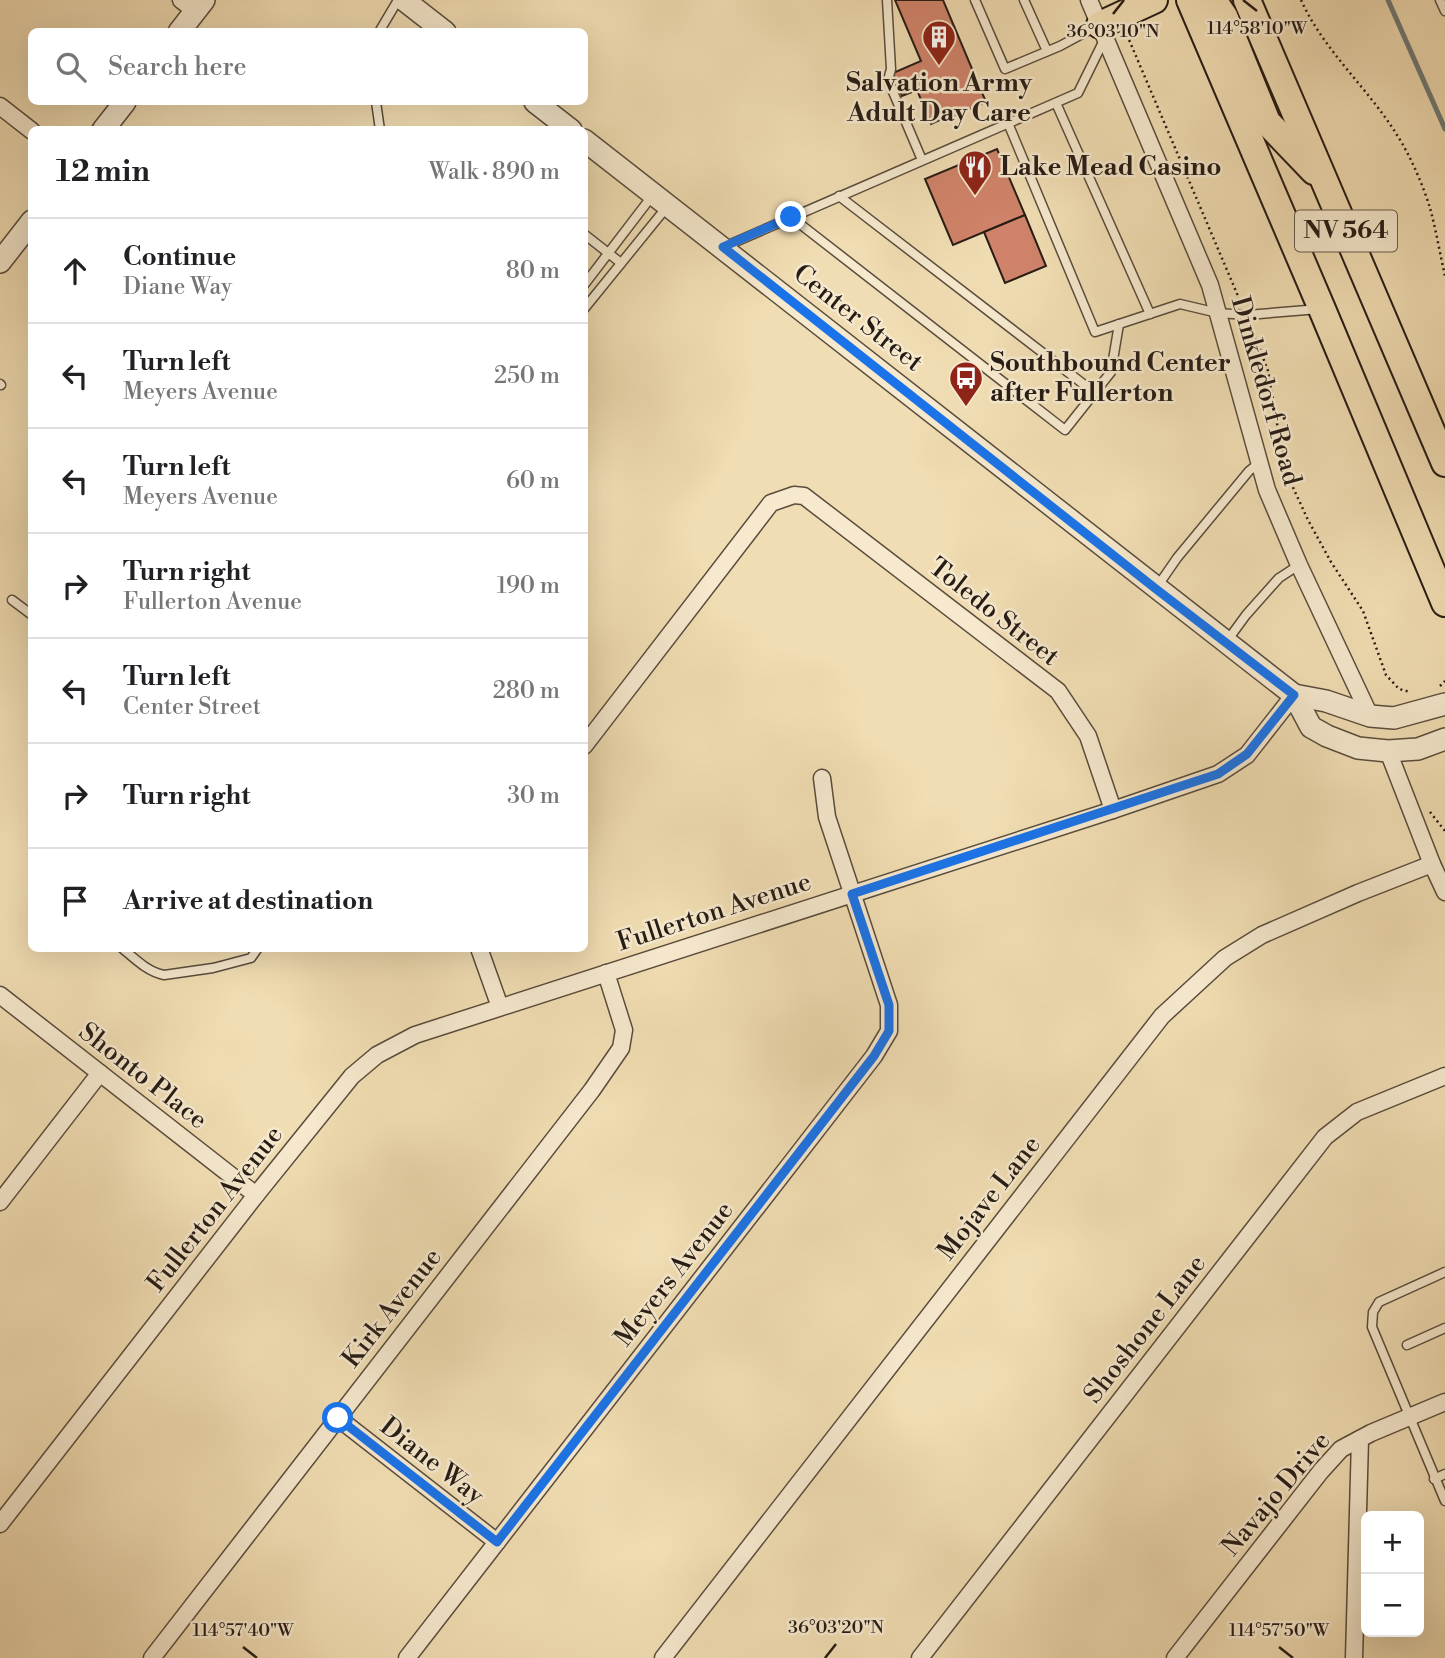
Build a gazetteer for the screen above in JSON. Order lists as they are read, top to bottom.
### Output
{
  "streets": {
    "main road": ["NV 564"],
    "street": [
      "Center Street",
      "Dinkledorf Road",
      "Toledo Street",
      "Fullerton Avenue",
      "Shonto Place",
      "Mojave Lane",
      "Meyers Avenue",
      "Kirk Avenue",
      "Shoshone Lane",
      "Diane Way",
      "Navajo Drive"
    ]
  },
  "crossings": [
    ["Center Street", "Dinkledorf Road"],
    ["Center Street", "Fullerton Avenue"],
    ["Toledo Street", "Fullerton Avenue"],
    ["Fullerton Avenue", "Shonto Place"],
    ["Fullerton Avenue", "Meyers Avenue"],
    ["Fullerton Avenue", "Kirk Avenue"],
    ["Meyers Avenue", "Diane Way"],
    ["Kirk Avenue", "Diane Way"]
  ],
  "places": {
    "building": ["Salvation Army Adult Day Care"],
    "restaurant": ["Lake Mead Casino"],
    "bus stop": ["Southbound Center after Fullerton"]
  },
  "page": {
    "search": "Search here",
    "heading": ["12 min", "Walk · 890 m"],
    "list": [
      ["Continue", "Diane Way", "80 m"],
      ["Turn left", "Meyers Avenue", "250 m"],
      ["Turn left", "Meyers Avenue", "60 m"],
      ["Turn right", "Fullerton Avenue", "190 m"],
      ["Turn left", "Center Street", "280 m"],
      ["Turn right", "30 m"],
      "Arrive at destination"
    ],
    "map_buttons": ["+", "−"]
  },
  "coordinates": [
    "114°58'10\"W",
    "36°03'10\"N",
    "36°03'20\"N",
    "114°57'40\"W",
    "114°57'50\"W"
  ]
}
